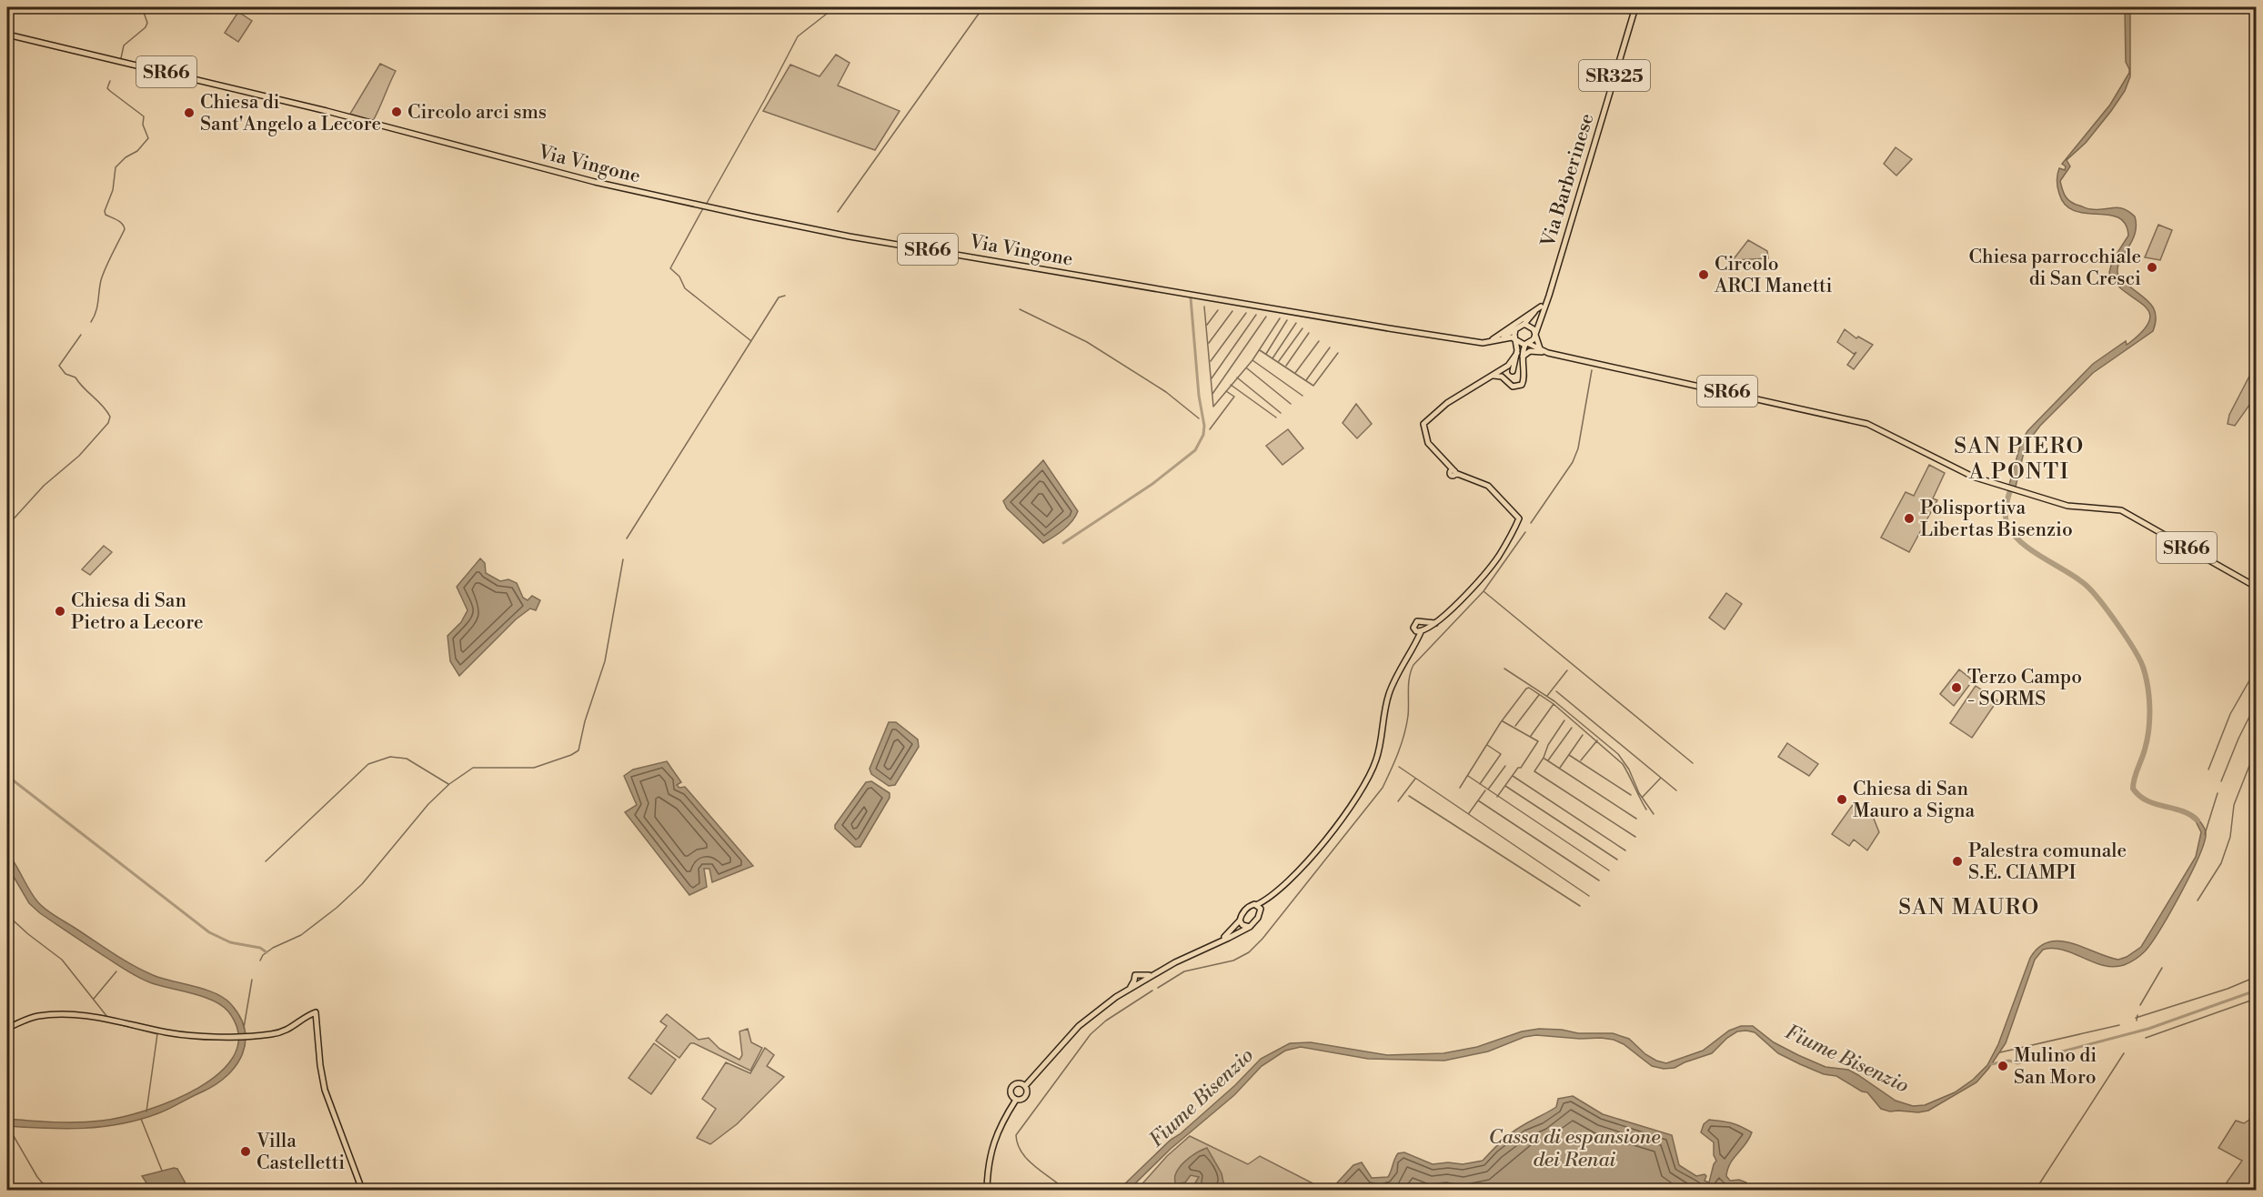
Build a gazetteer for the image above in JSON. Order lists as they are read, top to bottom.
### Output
{
  "streets": {
    "main road": [
      "SR66",
      "SR325",
      "Via Vingone",
      "Via Barberinese"
    ]
  },
  "crossings": [
    ["SR66", "Via Vingone"],
    ["SR66", "Via Barberinese"],
    ["Via Vingone", "Via Barberinese"]
  ],
  "districts": ["SAN PIERO A PONTI", "SAN MAURO"],
  "water": ["Fiume Bisenzio", "Cassa di espansione dei Renai"],
  "places": [
    "Circolo arci sms",
    "Chiesa di Sant'Angelo a Lecore",
    "Chiesa parrocchiale di San Cresci",
    "Circolo ARCI Manetti",
    "Polisportiva Libertas Bisenzio",
    "Chiesa di San Pietro a Lecore",
    "Terzo Campo - SORMS",
    "Chiesa di San Mauro a Signa",
    "Palestra comunale S.E. CIAMPI",
    "Mulino di San Moro",
    "Villa Castelletti"
  ]
}
